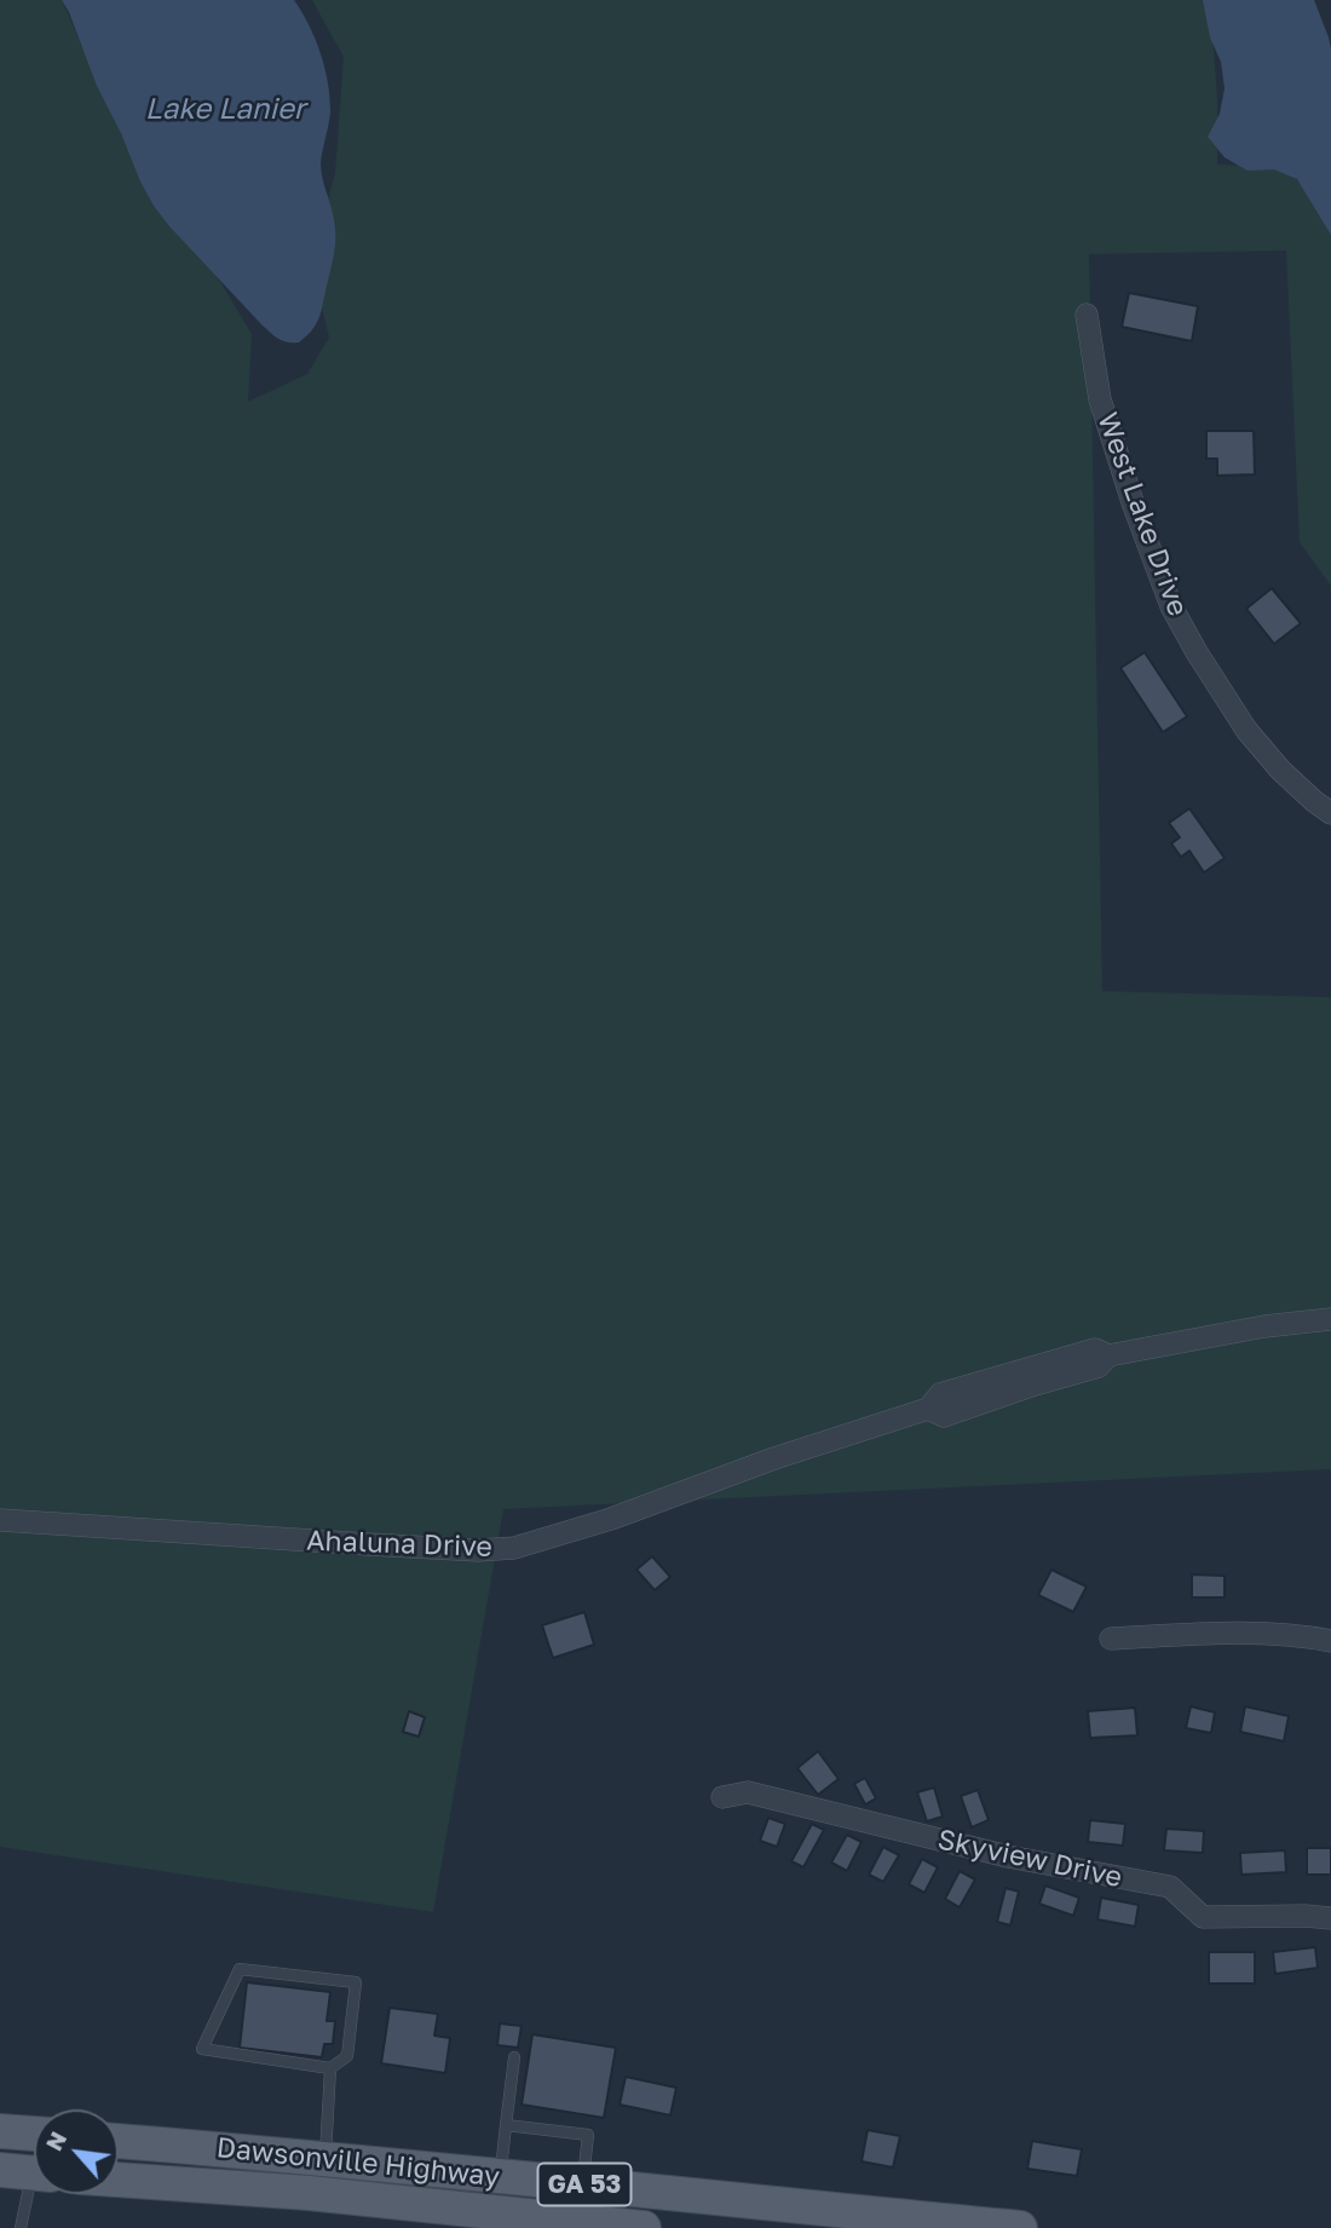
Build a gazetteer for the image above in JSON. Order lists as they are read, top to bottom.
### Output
{
  "streets": {
    "main road": ["Dawsonville Highway", "GA 53"],
    "street": ["West Lake Drive", "Ahaluna Drive", "Skyview Drive"]
  },
  "water": ["Lake Lanier"],
  "north": "top left"
}
